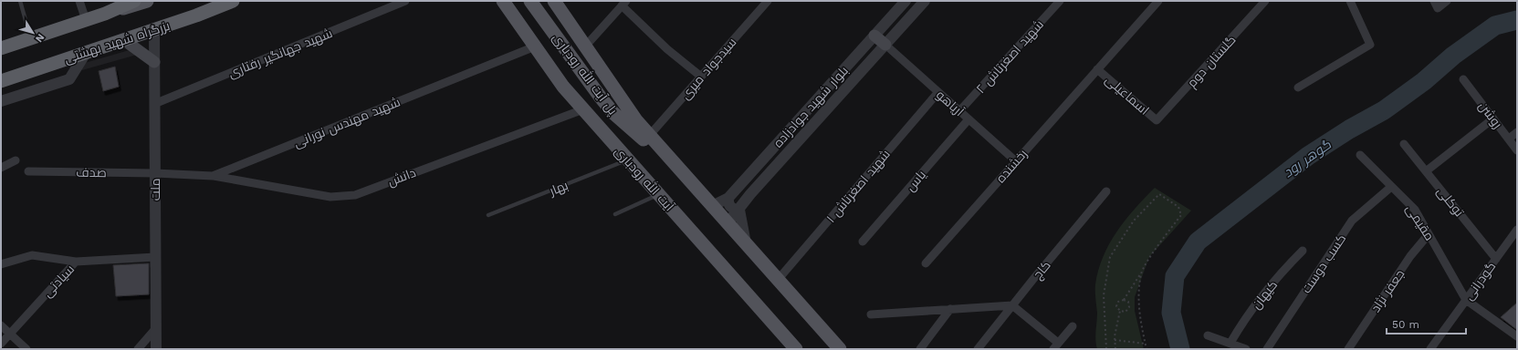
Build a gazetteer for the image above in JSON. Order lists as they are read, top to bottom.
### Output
{
  "streets": {
    "highway": ["بزرگراه شهید بهشتی"],
    "main road": ["پل آیت الله رودباری", "آیت الله رودباری"],
    "street": [
      "شهید جهانگیر رفتاری",
      "شهید اصغرتاش ۲",
      "گلستان دوم",
      "سیدجواد میری",
      "اسماعیلی",
      "آریاهو",
      "بلوار شهید جوادزاده",
      "روشن",
      "شهید مهندس نورانی",
      "رخشنده",
      "صدف",
      "دانش",
      "یاس",
      "شهید اصغرتاش ۱",
      "ملت",
      "توکلی",
      "مقیمی",
      "کسب دوست",
      "کاج",
      "سیادتی",
      "گودرانی",
      "جعفر نژاد",
      "کیهان"
    ],
    "lane": ["بهار"]
  },
  "crossings": [
    ["بزرگراه شهید بهشتی", "ملت"],
    ["شهید جهانگیر رفتاری", "ملت"],
    ["شهید اصغرتاش ۲", "آریاهو"],
    ["گلستان دوم", "اسماعیلی"],
    ["اسماعیلی", "رخشنده"],
    ["آریاهو", "بلوار شهید جوادزاده"],
    ["آریاهو", "رخشنده"],
    ["آریاهو", "یاس"],
    ["آریاهو", "شهید اصغرتاش ۱"],
    ["شهید مهندس نورانی", "صدف"],
    ["شهید مهندس نورانی", "دانش"],
    ["شهید مهندس نورانی", "آیت الله رودباری"],
    ["شهید مهندس نورانی", "ملت"],
    ["صدف", "ملت"],
    ["دانش", "آیت الله رودباری"],
    ["آیت الله رودباری", "بهار"],
    ["ملت", "سیادتی"],
    ["توکلی", "گودرانی"],
    ["مقیمی", "کسب دوست"],
    ["مقیمی", "گودرانی"],
    ["مقیمی", "جعفر نژاد"]
  ],
  "water": ["گوهر رود"],
  "scale_bar": "50 m",
  "north": "bottom right"
}
